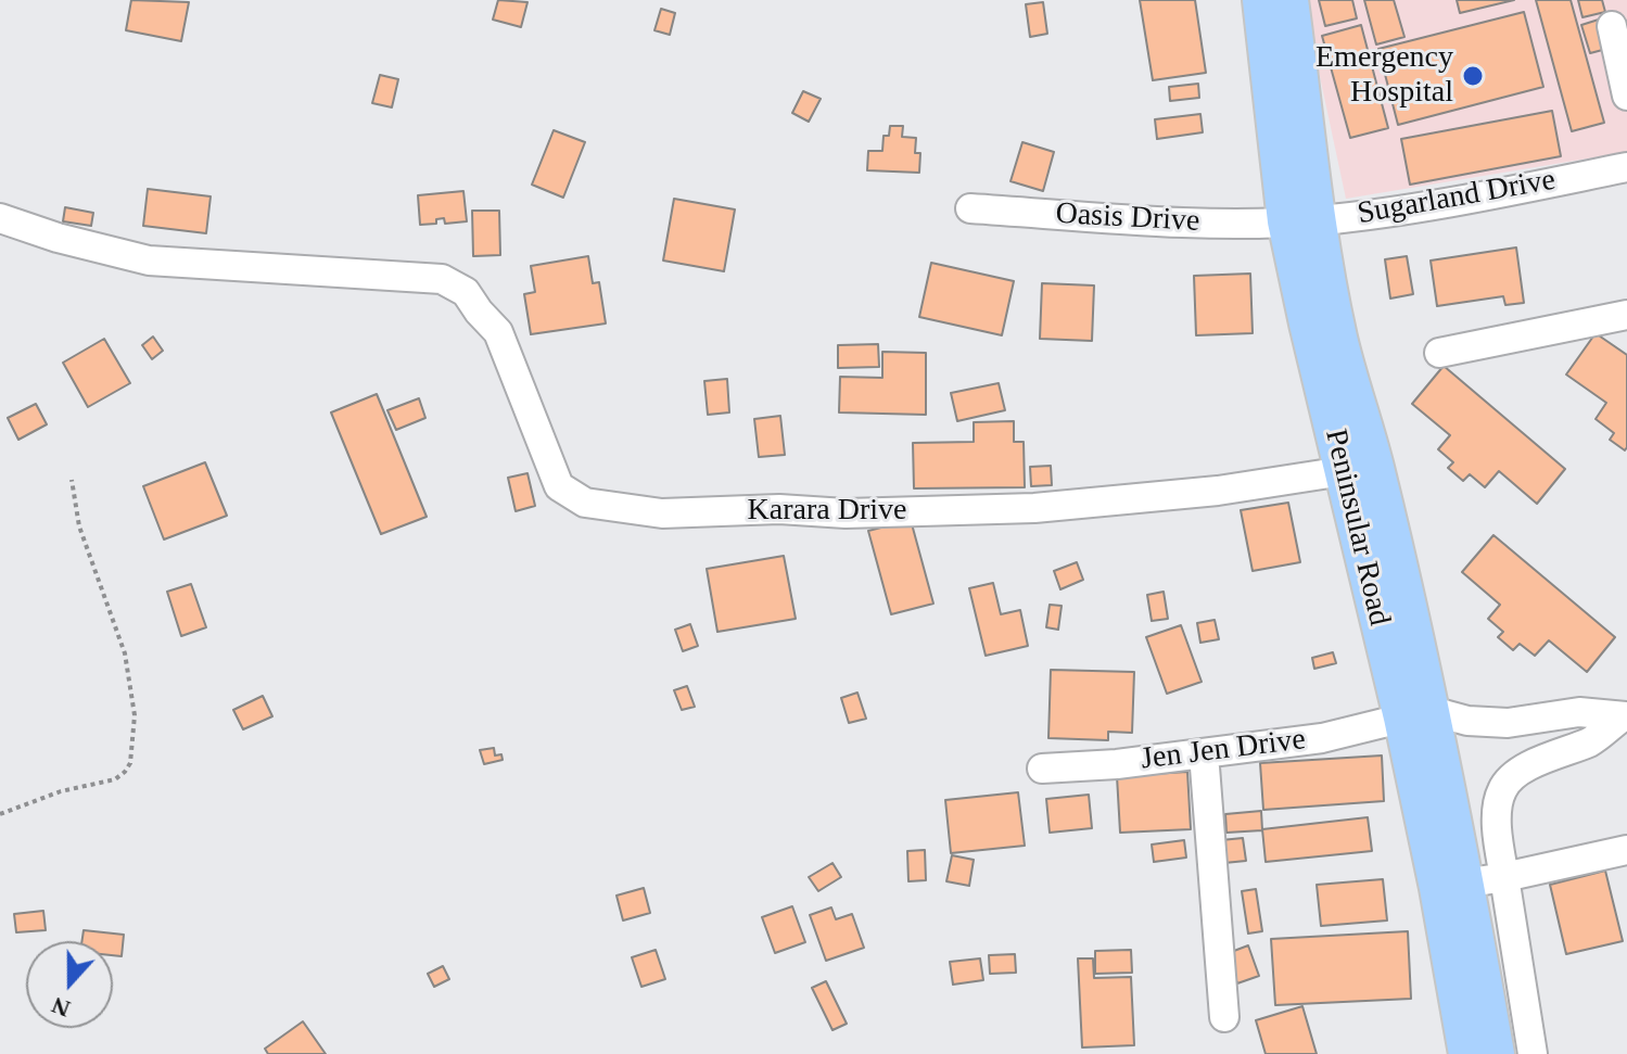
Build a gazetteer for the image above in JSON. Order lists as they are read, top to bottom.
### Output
{
  "streets": {
    "main road": ["Peninsular Road"],
    "street": [
      "Sugarland Drive",
      "Oasis Drive",
      "Karara Drive",
      "Jen Jen Drive"
    ]
  },
  "crossings": [
    ["Sugarland Drive", "Oasis Drive"],
    ["Sugarland Drive", "Peninsular Road"],
    ["Oasis Drive", "Peninsular Road"],
    ["Karara Drive", "Peninsular Road"],
    ["Peninsular Road", "Jen Jen Drive"]
  ],
  "places": ["Emergency Hospital"],
  "north": "bottom"
}
